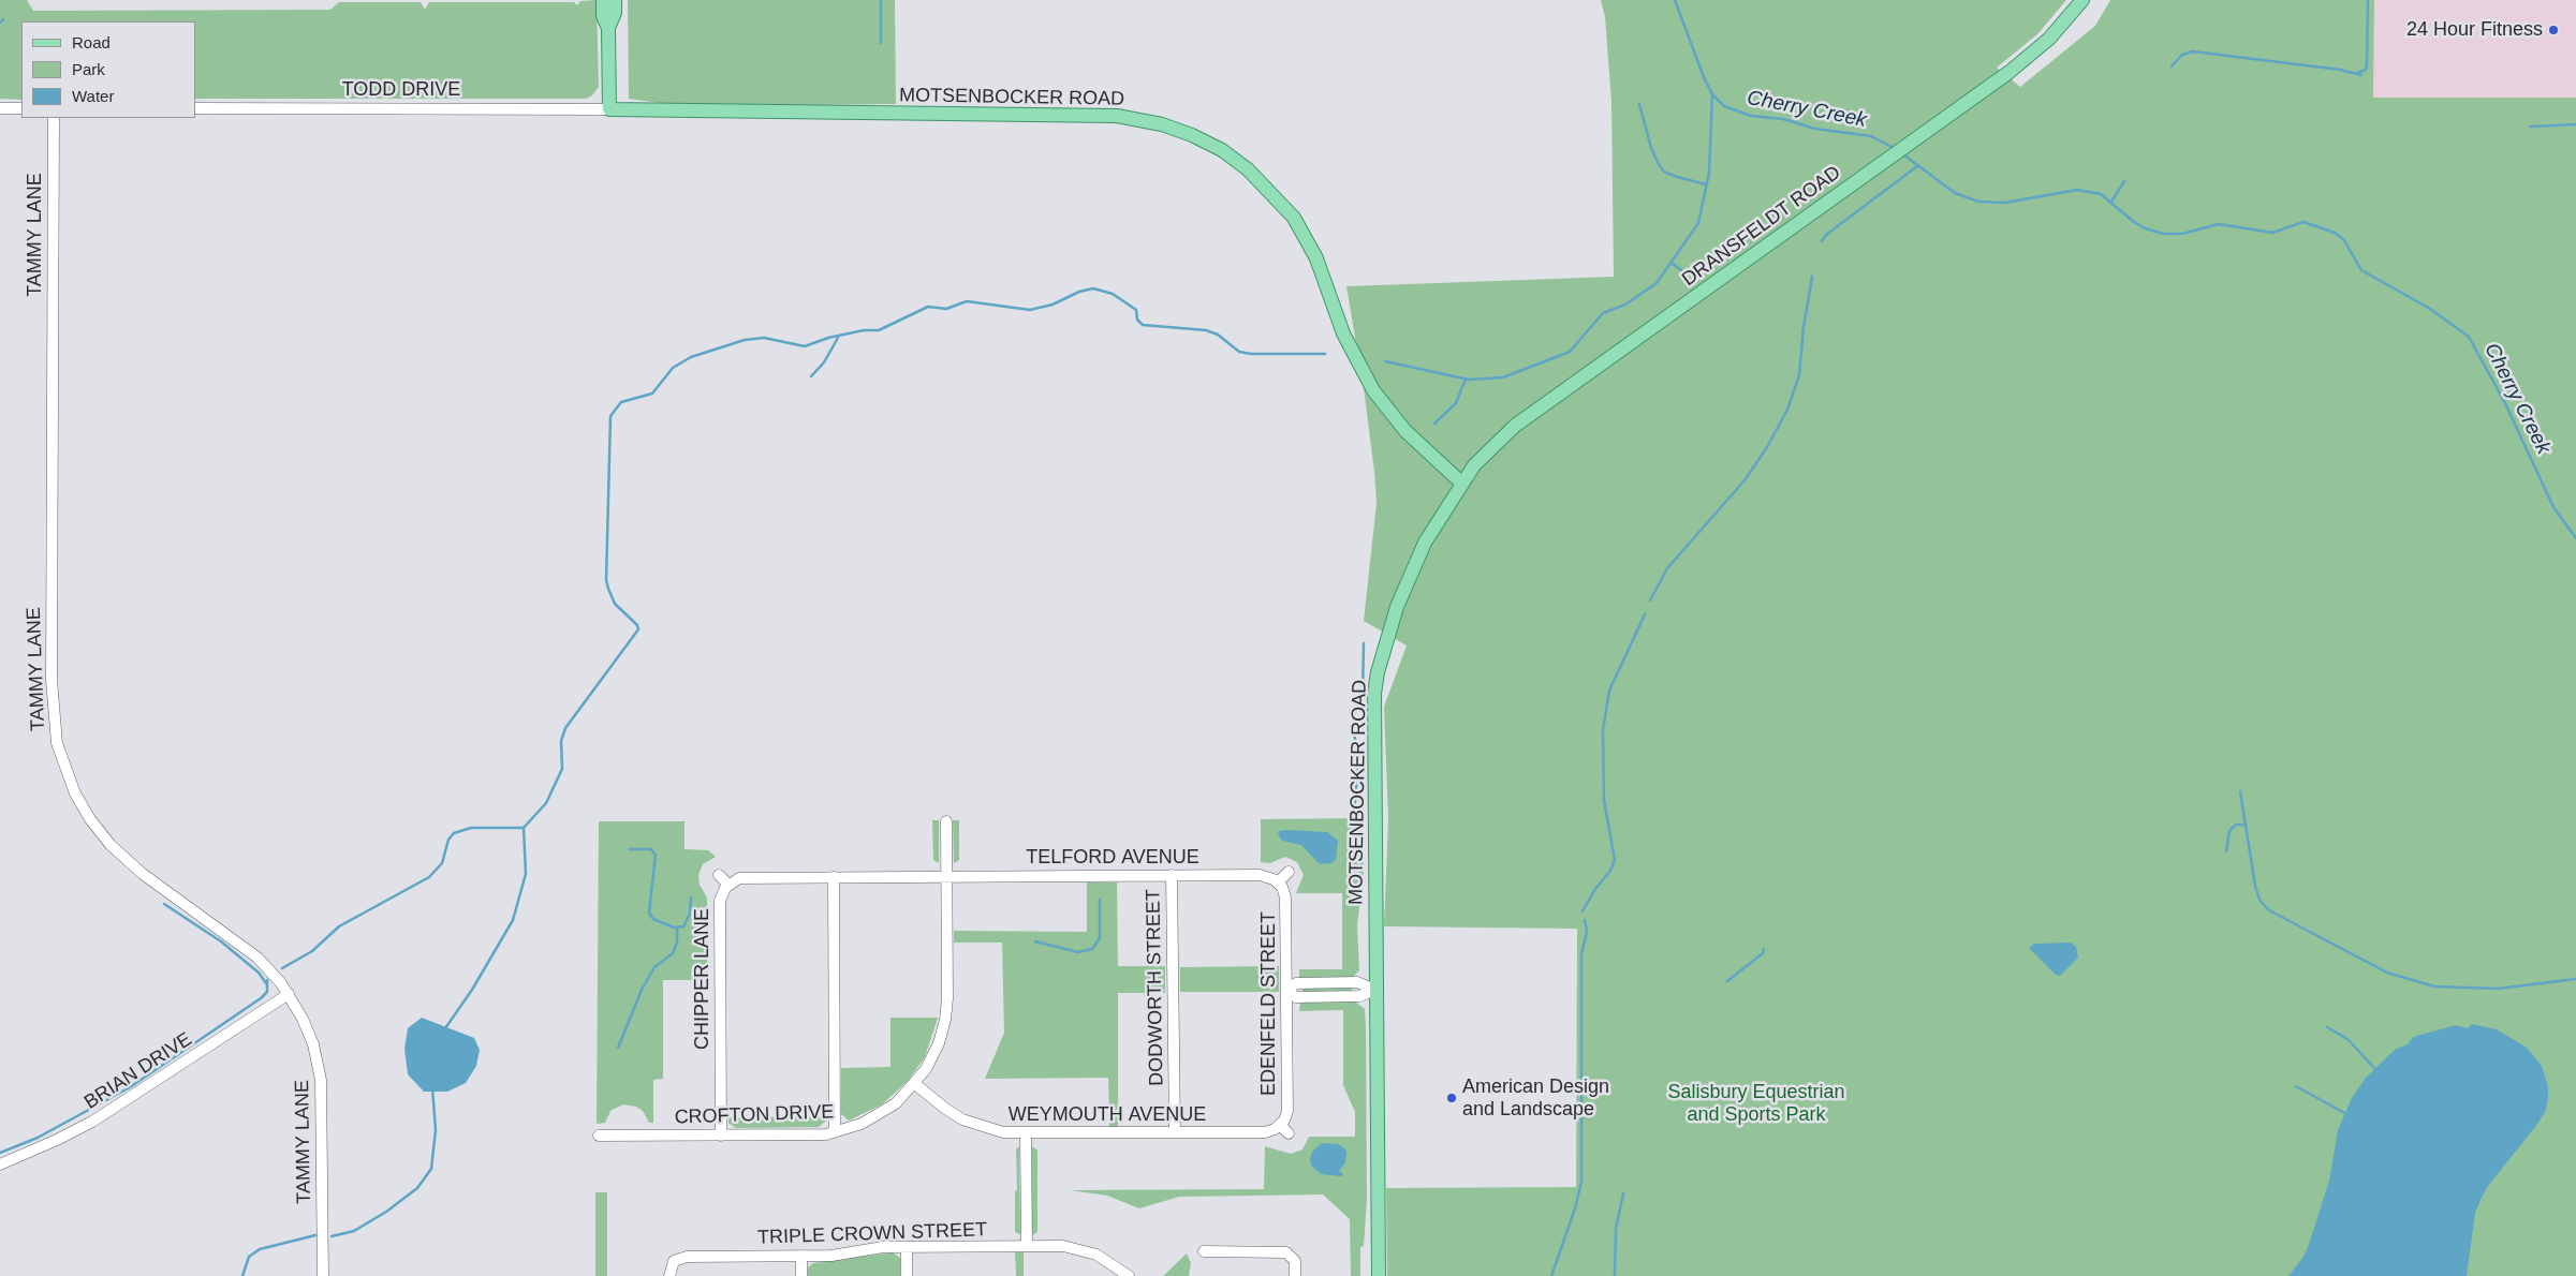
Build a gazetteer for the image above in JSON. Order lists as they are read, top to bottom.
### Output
{
  "streets": {
    "main road": ["MOTSENBOCKER ROAD", "DRANSFELDT ROAD"],
    "street": [
      "TODD DRIVE",
      "TAMMY LANE",
      "TELFORD AVENUE",
      "CHIPPER LANE",
      "DODWORTH STREET",
      "EDENFELD STREET",
      "BRIAN DRIVE",
      "CROFTON DRIVE",
      "WEYMOUTH AVENUE",
      "TRIPLE CROWN STREET"
    ]
  },
  "crossings": [
    ["TODD DRIVE", "MOTSENBOCKER ROAD"],
    ["MOTSENBOCKER ROAD", "DRANSFELDT ROAD"],
    ["TAMMY LANE", "BRIAN DRIVE"],
    ["TELFORD AVENUE", "CHIPPER LANE"],
    ["TELFORD AVENUE", "DODWORTH STREET"],
    ["TELFORD AVENUE", "EDENFELD STREET"],
    ["TELFORD AVENUE", "CROFTON DRIVE"],
    ["CHIPPER LANE", "CROFTON DRIVE"],
    ["DODWORTH STREET", "WEYMOUTH AVENUE"],
    ["EDENFELD STREET", "WEYMOUTH AVENUE"],
    ["CROFTON DRIVE", "WEYMOUTH AVENUE"]
  ],
  "water": ["Cherry Creek"],
  "parks": ["Salisbury Equestrian and Sports Park"],
  "places": ["24 Hour Fitness", "American Design and Landscape"],
  "legend": ["Road", "Park", "Water"]
}
